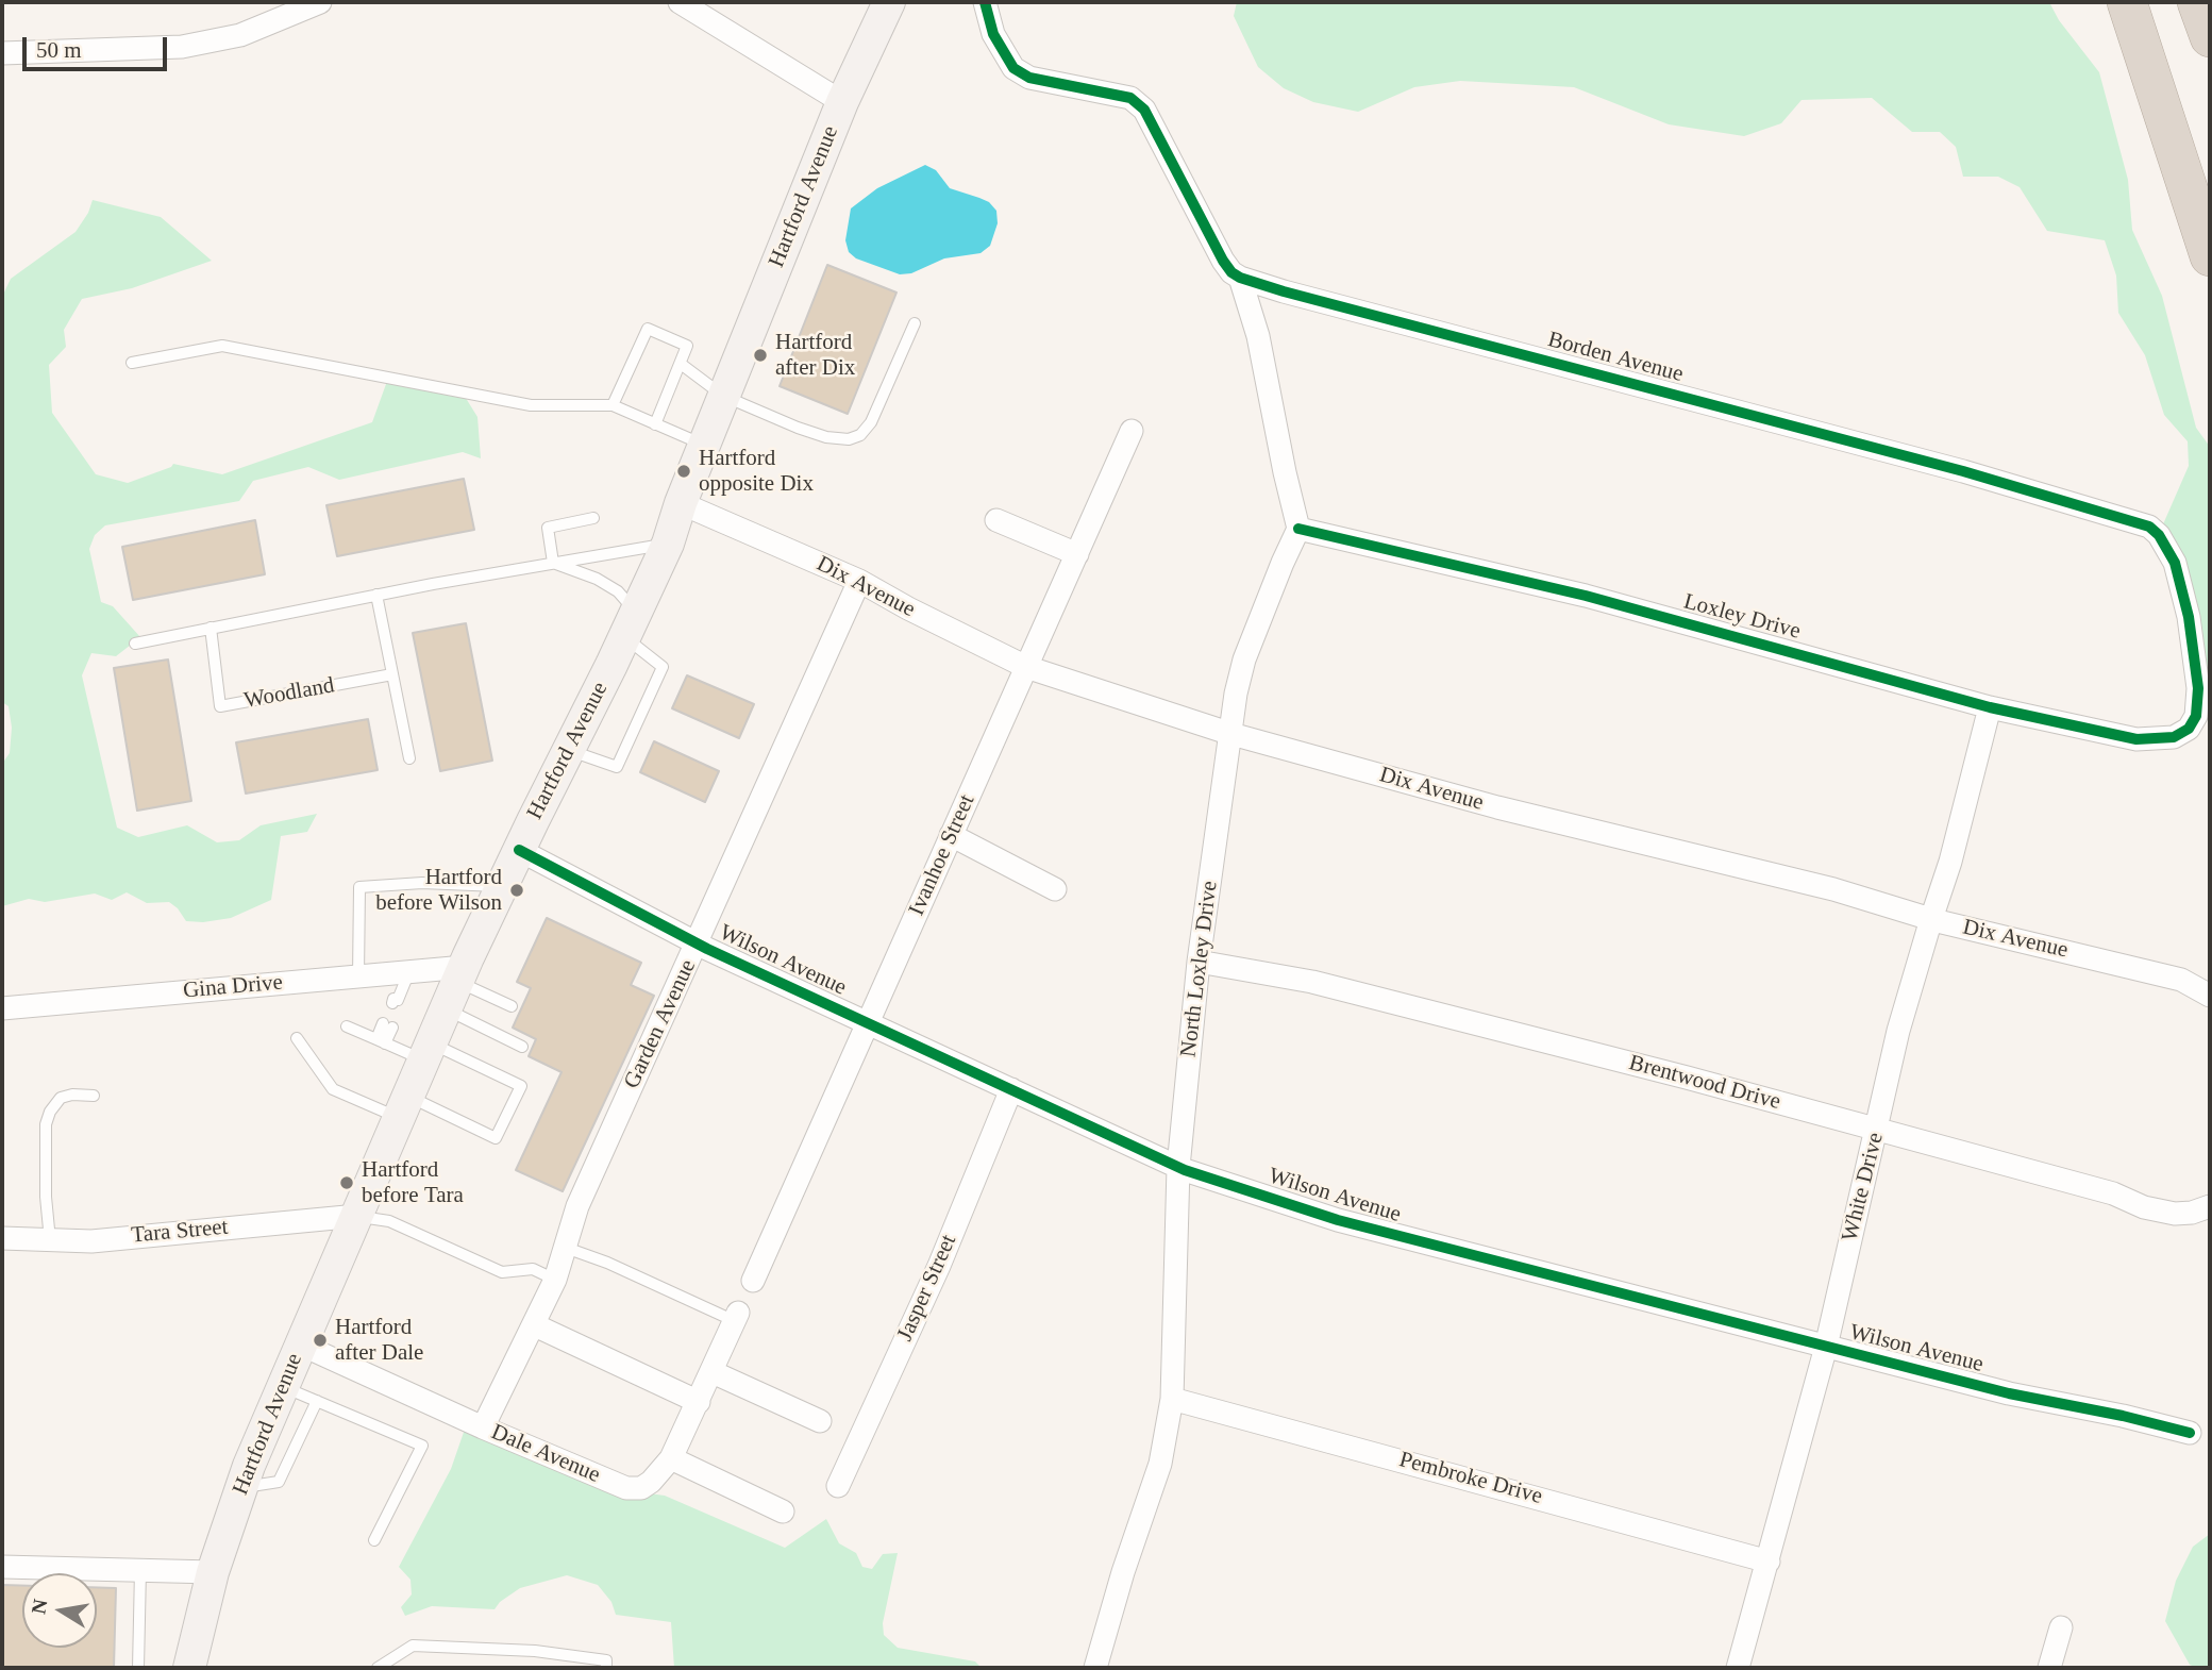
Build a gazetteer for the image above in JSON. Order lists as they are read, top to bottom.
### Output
{
  "streets": {
    "main road": ["Hartford Avenue"],
    "street": [
      "Borden Avenue",
      "Dix Avenue",
      "Loxley Drive",
      "Ivanhoe Street",
      "Wilson Avenue",
      "North Loxley Drive",
      "Gina Drive",
      "Garden Avenue",
      "Brentwood Drive",
      "White Drive",
      "Tara Street",
      "Jasper Street",
      "Dale Avenue",
      "Pembroke Drive"
    ],
    "lane": ["Woodland"]
  },
  "crossings": [
    ["Hartford Avenue", "Dix Avenue"],
    ["Hartford Avenue", "Wilson Avenue"],
    ["Hartford Avenue", "Gina Drive"],
    ["Hartford Avenue", "Tara Street"],
    ["Hartford Avenue", "Dale Avenue"],
    ["Borden Avenue", "Loxley Drive"],
    ["Dix Avenue", "Ivanhoe Street"],
    ["Dix Avenue", "North Loxley Drive"],
    ["Dix Avenue", "Garden Avenue"],
    ["Dix Avenue", "White Drive"],
    ["Loxley Drive", "North Loxley Drive"],
    ["Loxley Drive", "White Drive"],
    ["Ivanhoe Street", "Wilson Avenue"],
    ["Wilson Avenue", "North Loxley Drive"],
    ["Wilson Avenue", "Garden Avenue"],
    ["Wilson Avenue", "White Drive"],
    ["Wilson Avenue", "Jasper Street"],
    ["North Loxley Drive", "Brentwood Drive"],
    ["North Loxley Drive", "Pembroke Drive"],
    ["Garden Avenue", "Dale Avenue"],
    ["Brentwood Drive", "White Drive"],
    ["White Drive", "Pembroke Drive"]
  ],
  "places": [
    "Hartford after Dix",
    "Hartford opposite Dix",
    "Hartford before Wilson",
    "Hartford before Tara",
    "Hartford after Dale"
  ],
  "scale_bar": "50 m",
  "north": "left"
}
